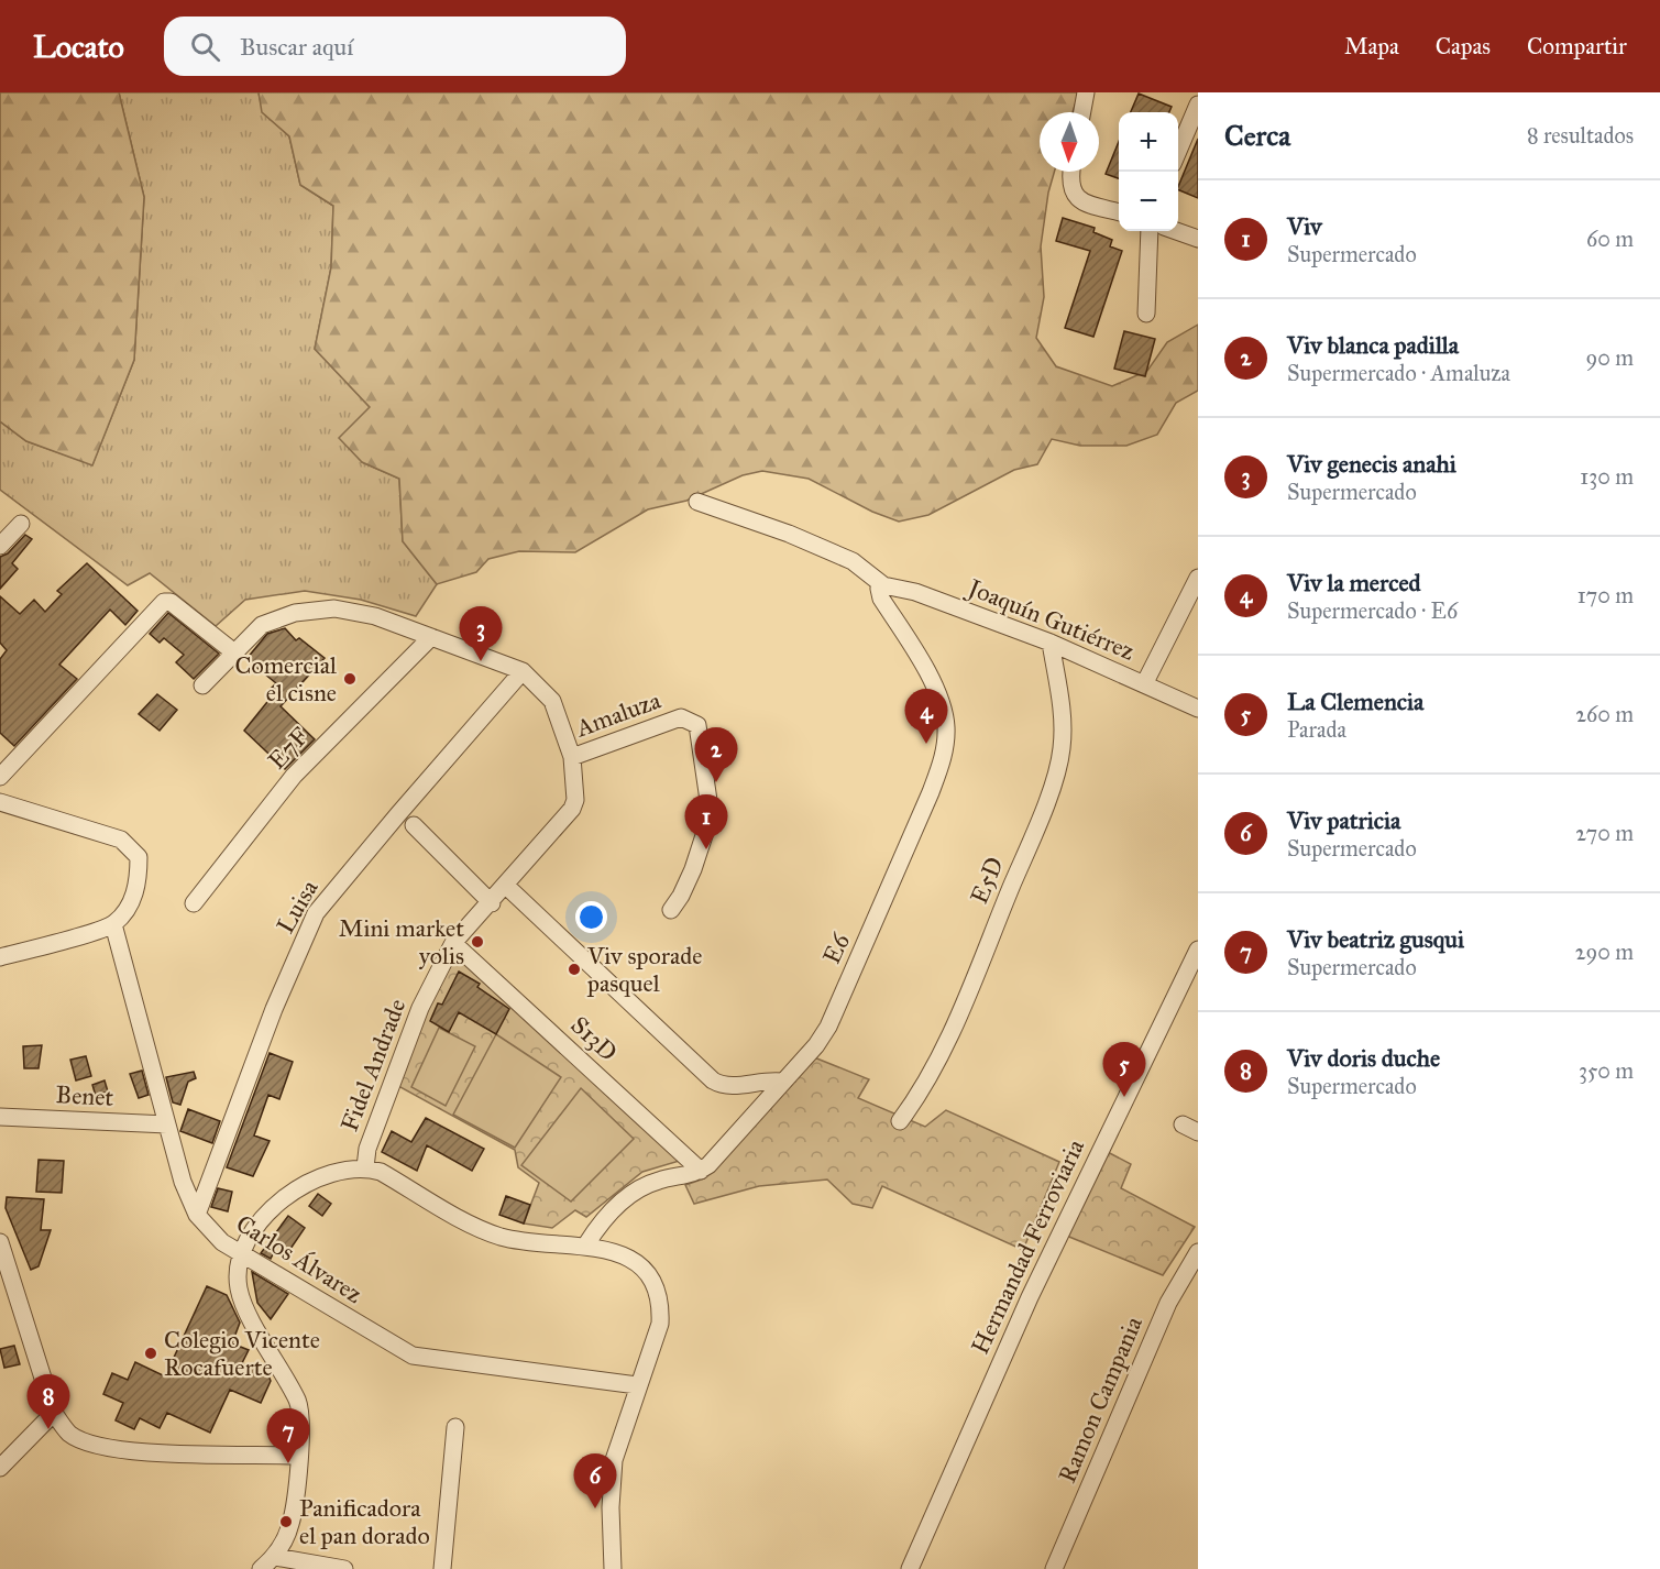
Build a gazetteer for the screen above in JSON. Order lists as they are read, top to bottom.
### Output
{
  "streets": {
    "street": [
      "Joaquín Gutiérrez",
      "Amaluza",
      "E7F",
      "E5D",
      "Luisa",
      "E6",
      "S13D",
      "Fidel Andrade",
      "Benet",
      "Hermandad Ferroviaria",
      "Carlos Álvarez",
      "Ramon Campania"
    ]
  },
  "crossings": [
    ["Joaquín Gutiérrez", "E5D"],
    ["Joaquín Gutiérrez", "E6"],
    ["Amaluza", "Fidel Andrade"],
    ["E7F", "Fidel Andrade"],
    ["Luisa", "Fidel Andrade"],
    ["Luisa", "Carlos Álvarez"],
    ["E6", "S13D"],
    ["S13D", "Fidel Andrade"],
    ["Benet", "Carlos Álvarez"]
  ],
  "places": [
    "Comercial el cisne",
    "Mini market yolis",
    "Viv sporade pasquel",
    "Colegio Vicente Rocafuerte",
    "Panificadora el pan dorado"
  ],
  "north": "bottom",
  "page": {
    "header": "Locato",
    "search": "Buscar aquí",
    "nav": ["Mapa", "Capas", "Compartir"],
    "heading": ["Cerca", "8 resultados"],
    "map_buttons": ["+", "−"],
    "list": [
      {
        "mark": "1",
        "name": "Viv",
        "note": "Supermercado",
        "value": "60 m"
      },
      {
        "mark": "2",
        "name": "Viv blanca padilla",
        "note": "Supermercado · Amaluza",
        "value": "90 m"
      },
      {
        "mark": "3",
        "name": "Viv genecis anahi",
        "note": "Supermercado",
        "value": "130 m"
      },
      {
        "mark": "4",
        "name": "Viv la merced",
        "note": "Supermercado · E6",
        "value": "170 m"
      },
      {
        "mark": "5",
        "name": "La Clemencia",
        "note": "Parada",
        "value": "260 m"
      },
      {
        "mark": "6",
        "name": "Viv patricia",
        "note": "Supermercado",
        "value": "270 m"
      },
      {
        "mark": "7",
        "name": "Viv beatriz gusqui",
        "note": "Supermercado",
        "value": "290 m"
      },
      {
        "mark": "8",
        "name": "Viv doris duche",
        "note": "Supermercado",
        "value": "350 m"
      }
    ],
    "pins": [
      "3",
      "4",
      "2",
      "1",
      "5",
      "8",
      "7",
      "6"
    ]
  }
}
